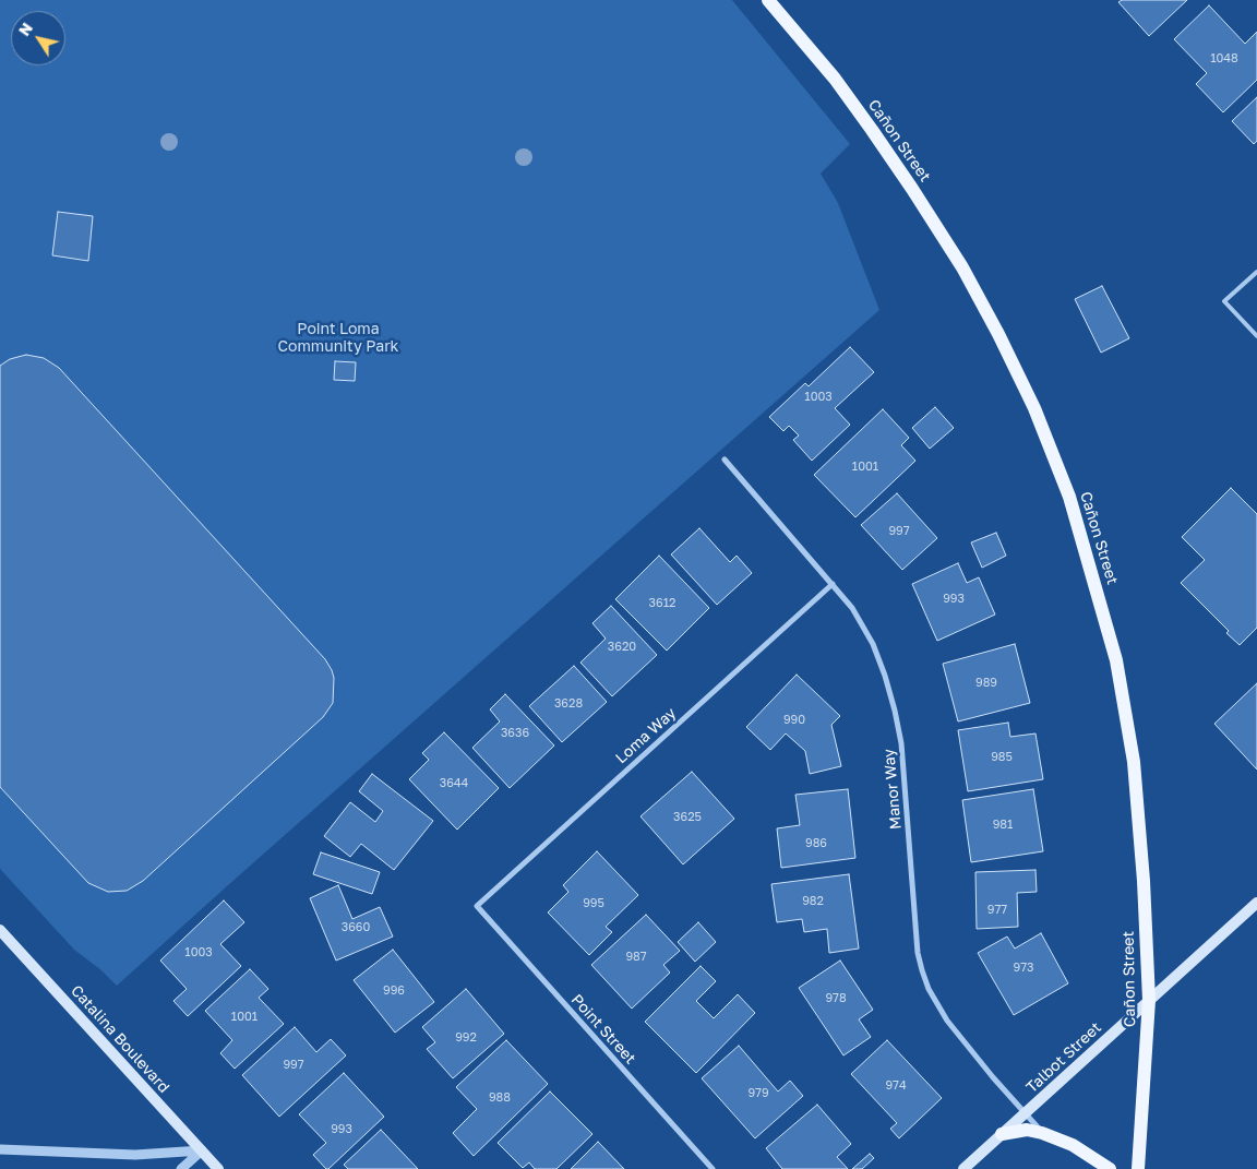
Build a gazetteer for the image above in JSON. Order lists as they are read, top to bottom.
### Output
{
  "streets": {
    "main road": ["Cañon Street", "Catalina Boulevard", "Talbot Street"],
    "street": ["Loma Way", "Manor Way", "Point Street"]
  },
  "crossings": [
    ["Cañon Street", "Talbot Street"],
    ["Loma Way", "Manor Way"],
    ["Loma Way", "Point Street"],
    ["Manor Way", "Talbot Street"]
  ],
  "parks": ["Point Loma Community Park"],
  "house_numbers": [
    "1048",
    "1003",
    "1001",
    "997",
    "993",
    "3612",
    "3620",
    "989",
    "3628",
    "990",
    "3636",
    "985",
    "3644",
    "3625",
    "981",
    "986",
    "982",
    "995",
    "977",
    "3660",
    "1003",
    "987",
    "973",
    "996",
    "978",
    "1001",
    "992",
    "997",
    "974",
    "979",
    "988",
    "993"
  ],
  "north": "top left"
}
